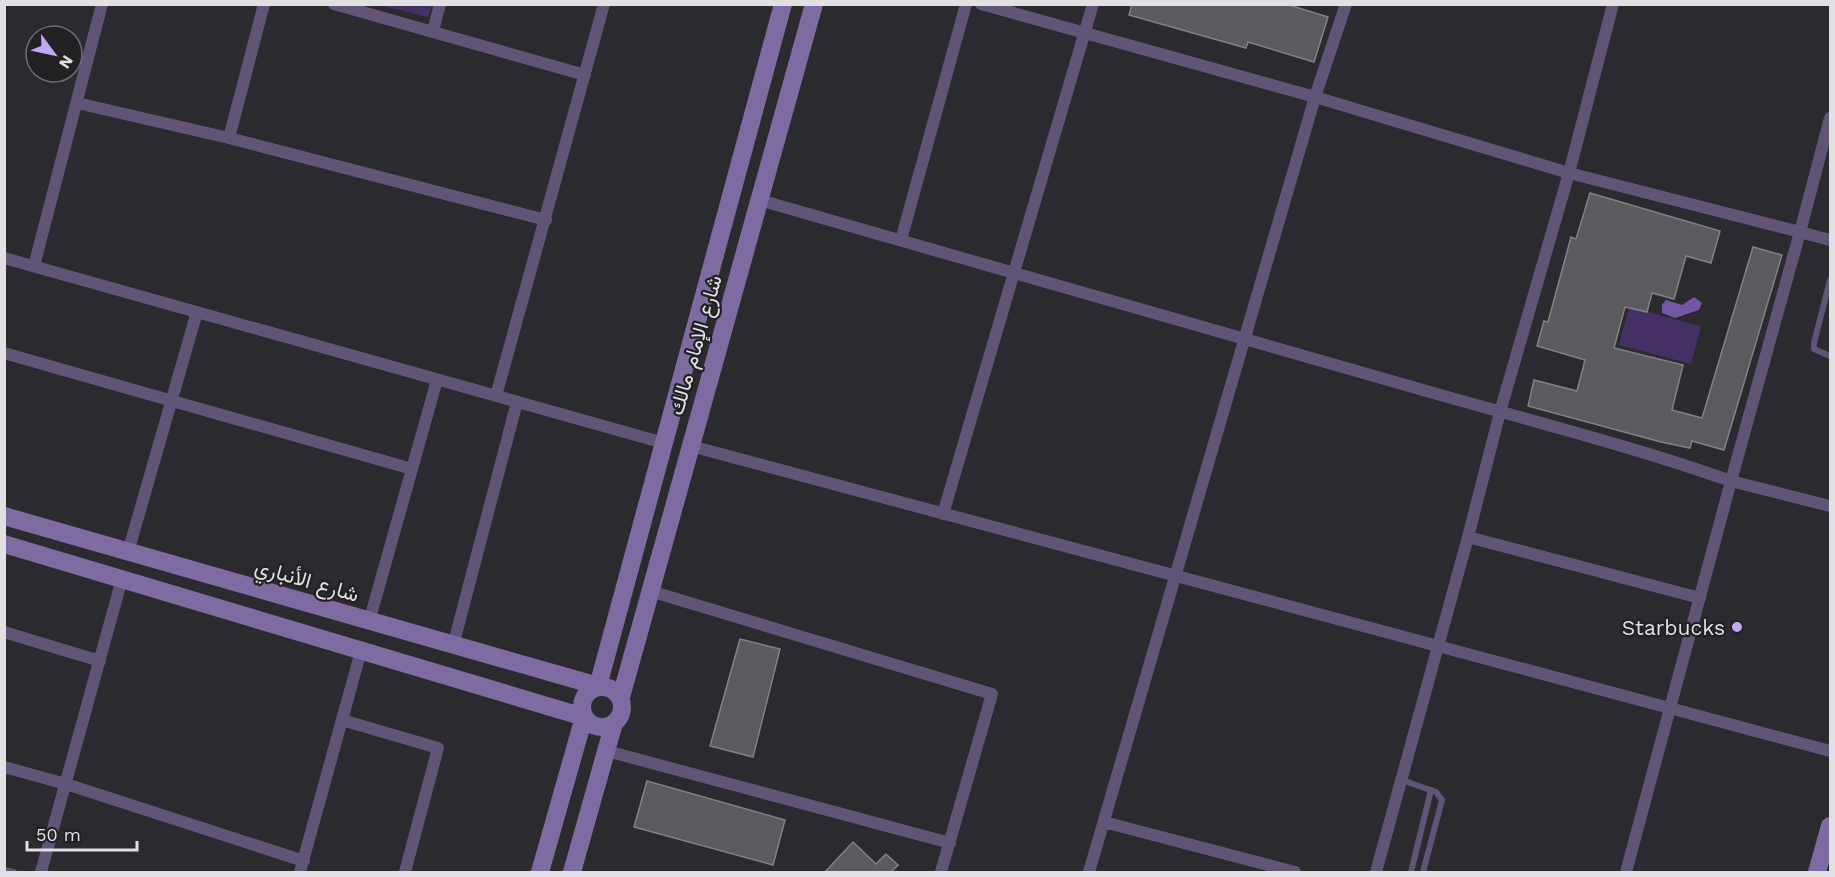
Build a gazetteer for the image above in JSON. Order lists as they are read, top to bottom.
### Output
{
  "streets": {
    "street": ["شارع الإمام مالك", "شارع الأنباري"]
  },
  "crossings": [
    ["شارع الإمام مالك", "شارع الأنباري"]
  ],
  "places": ["Starbucks"],
  "scale_bar": "50 m",
  "north": "bottom right"
}
